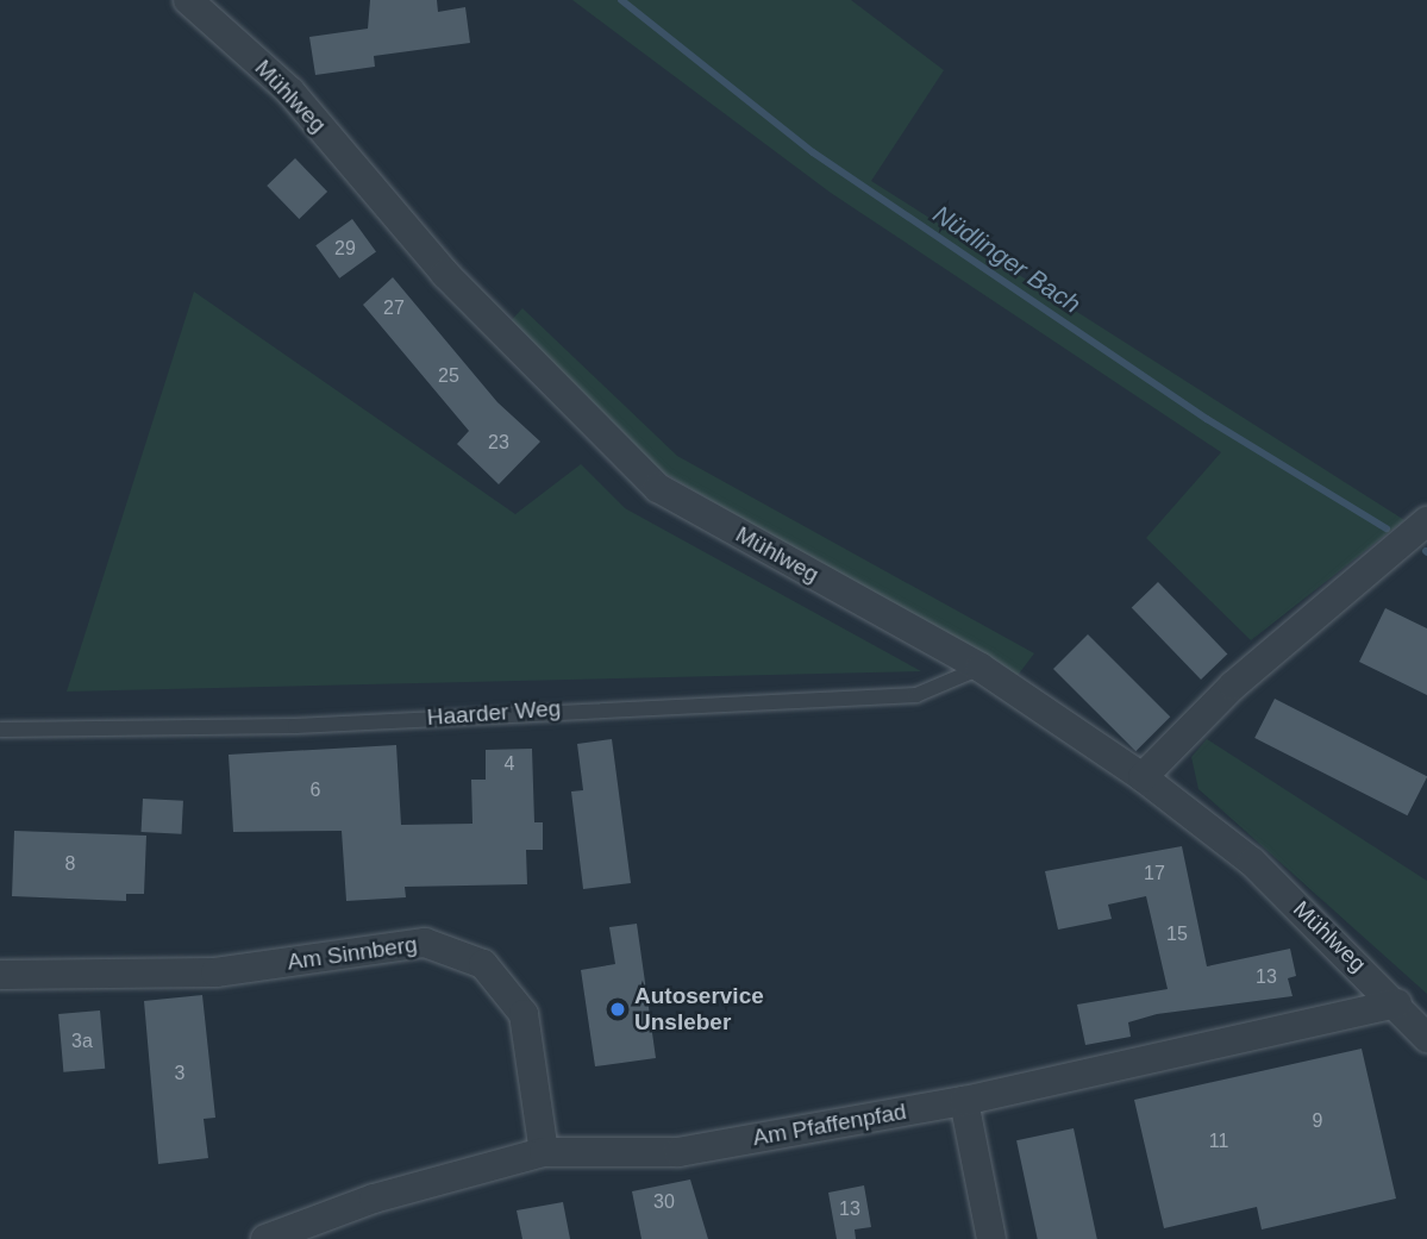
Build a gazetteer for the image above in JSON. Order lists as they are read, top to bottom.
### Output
{
  "streets": {
    "street": ["Mühlweg", "Am Sinnberg", "Am Pfaffenpfad"],
    "lane": ["Haarder Weg"]
  },
  "crossings": [
    ["Mühlweg", "Haarder Weg"],
    ["Mühlweg", "Am Pfaffenpfad"],
    ["Am Sinnberg", "Am Pfaffenpfad"]
  ],
  "water": ["Nüdlinger Bach"],
  "places": ["Autoservice Unsleber"],
  "house_numbers": [
    "29",
    "27",
    "25",
    "23",
    "4",
    "6",
    "8",
    "17",
    "15",
    "13",
    "3a",
    "3",
    "9",
    "11",
    "30",
    "13"
  ]
}
